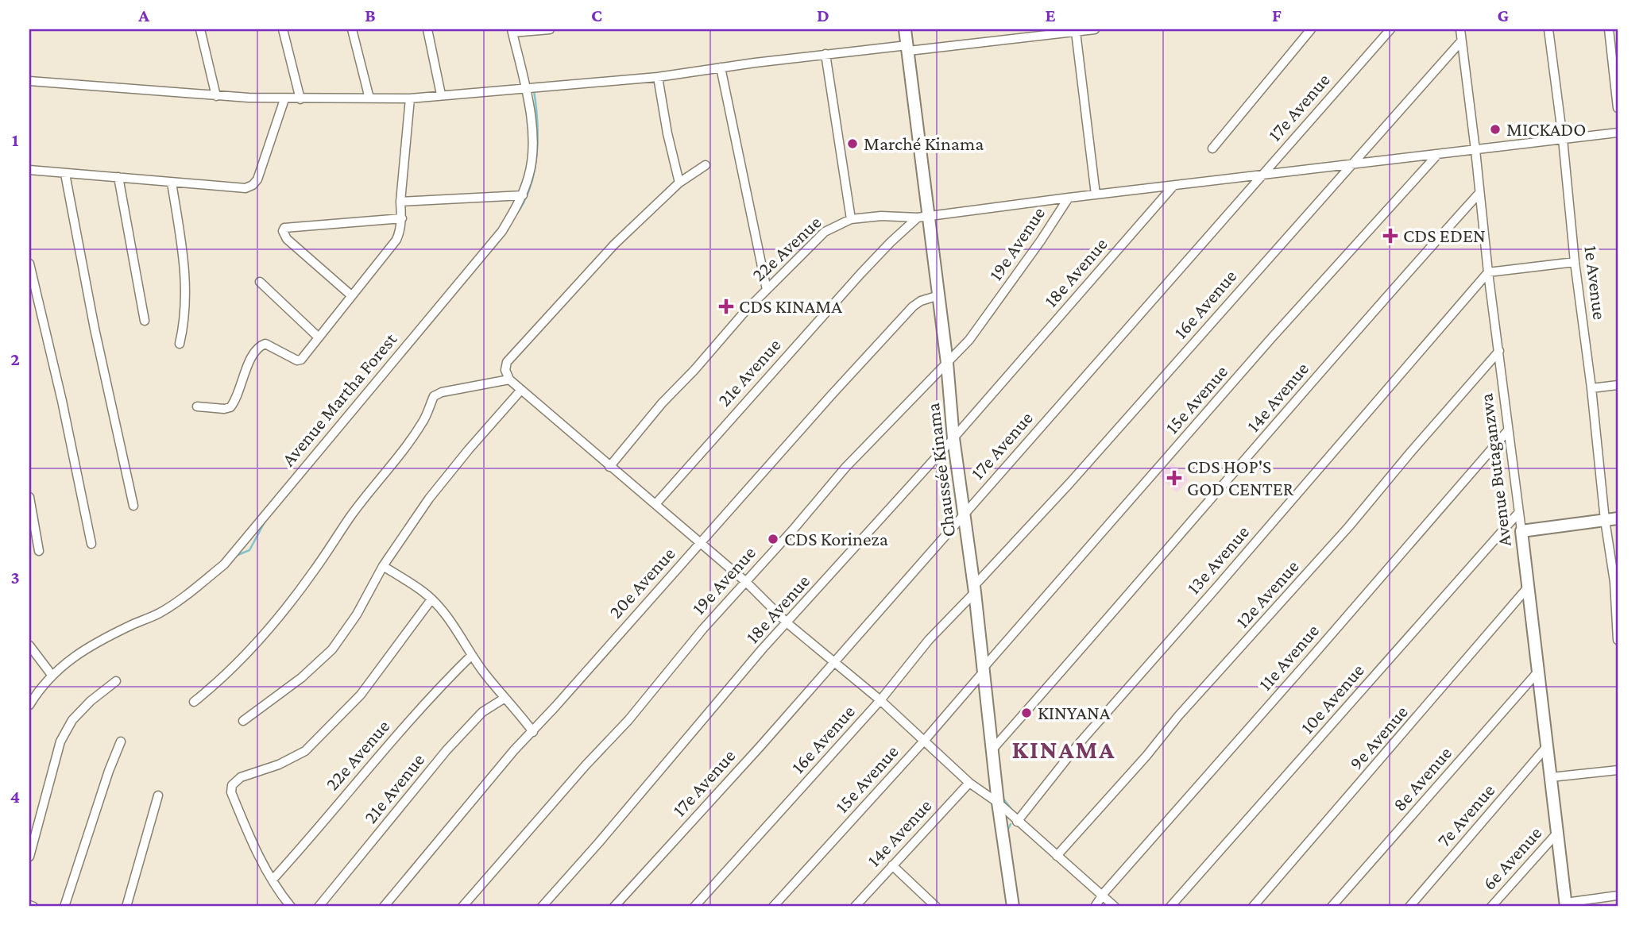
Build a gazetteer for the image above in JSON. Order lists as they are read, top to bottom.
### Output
{
  "streets": {
    "street": [
      "17e Avenue",
      "19e Avenue",
      "22e Avenue",
      "18e Avenue",
      "1e Avenue",
      "16e Avenue",
      "21e Avenue",
      "14e Avenue",
      "Avenue Martha Forest",
      "15e Avenue",
      "Chaussée Kinama",
      "Avenue Butaganzwa",
      "13e Avenue",
      "20e Avenue",
      "12e Avenue",
      "11e Avenue",
      "10e Avenue",
      "9e Avenue",
      "8e Avenue",
      "7e Avenue",
      "6e Avenue"
    ]
  },
  "crossings": [
    ["17e Avenue", "22e Avenue"],
    ["17e Avenue", "Chaussée Kinama"],
    ["19e Avenue", "22e Avenue"],
    ["19e Avenue", "Chaussée Kinama"],
    ["22e Avenue", "18e Avenue"],
    ["22e Avenue", "1e Avenue"],
    ["22e Avenue", "16e Avenue"],
    ["22e Avenue", "21e Avenue"],
    ["22e Avenue", "15e Avenue"],
    ["22e Avenue", "Chaussée Kinama"],
    ["22e Avenue", "Avenue Butaganzwa"],
    ["18e Avenue", "Chaussée Kinama"],
    ["16e Avenue", "Chaussée Kinama"],
    ["16e Avenue", "Avenue Butaganzwa"],
    ["21e Avenue", "Chaussée Kinama"],
    ["14e Avenue", "Chaussée Kinama"],
    ["14e Avenue", "Avenue Butaganzwa"],
    ["15e Avenue", "Chaussée Kinama"],
    ["Chaussée Kinama", "20e Avenue"],
    ["Avenue Butaganzwa", "13e Avenue"],
    ["Avenue Butaganzwa", "12e Avenue"],
    ["Avenue Butaganzwa", "11e Avenue"],
    ["Avenue Butaganzwa", "10e Avenue"],
    ["Avenue Butaganzwa", "9e Avenue"],
    ["Avenue Butaganzwa", "8e Avenue"],
    ["Avenue Butaganzwa", "7e Avenue"],
    ["Avenue Butaganzwa", "6e Avenue"]
  ],
  "districts": ["KINAMA"],
  "places": {
    "other": [
      "MICKADO",
      "Marché Kinama",
      "CDS Korineza",
      "KINYANA"
    ],
    "health": ["CDS EDEN", "CDS KINAMA", "CDS HOP'S GOD CENTER"]
  },
  "grid": {
    "columns": [
      "A",
      "B",
      "C",
      "D",
      "E",
      "F",
      "G"
    ],
    "rows": [
      "1",
      "2",
      "3",
      "4"
    ]
  }
}
